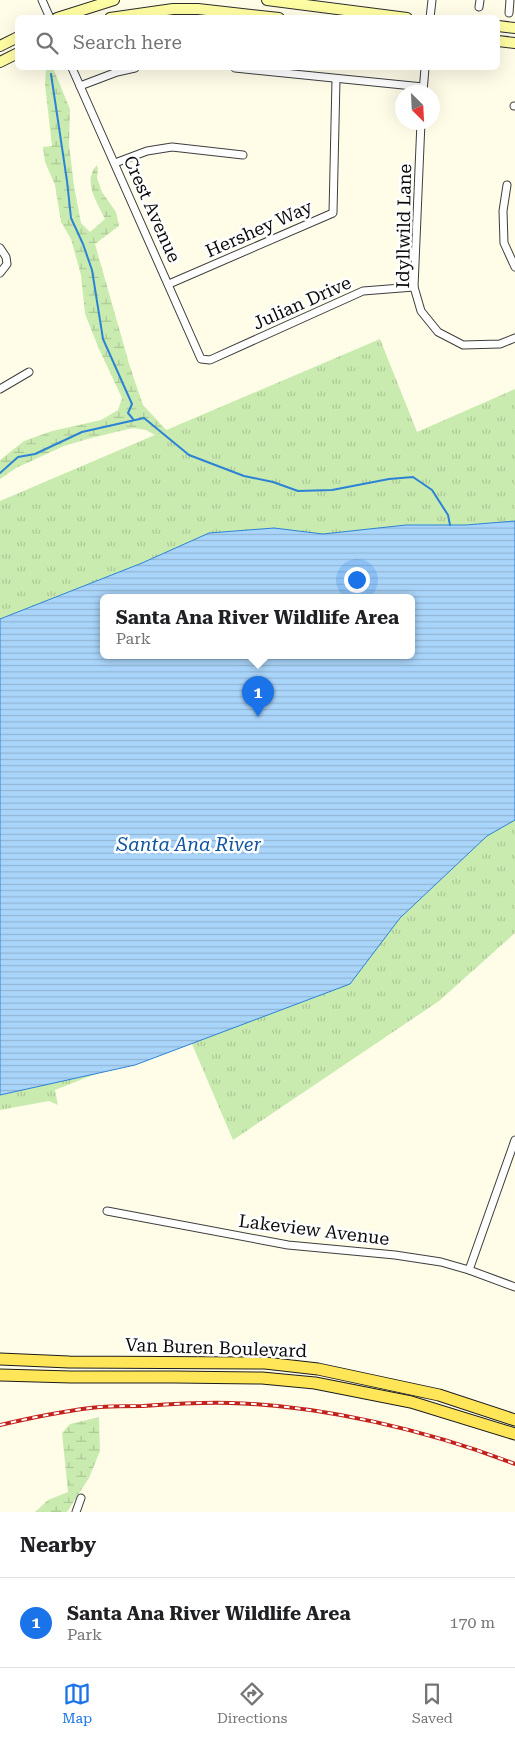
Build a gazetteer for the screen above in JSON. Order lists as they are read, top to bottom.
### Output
{
  "streets": {
    "main road": ["Van Buren Boulevard"],
    "street": [
      "Crest Avenue",
      "Idyllwild Lane",
      "Hershey Way",
      "Julian Drive",
      "Lakeview Avenue"
    ]
  },
  "crossings": [
    ["Crest Avenue", "Hershey Way"],
    ["Crest Avenue", "Julian Drive"],
    ["Idyllwild Lane", "Julian Drive"]
  ],
  "water": ["Santa Ana River"],
  "north": "bottom right",
  "page": {
    "search": "Search here",
    "popup": ["Santa Ana River Wildlife Area", "Park"],
    "pins": "1",
    "heading": "Nearby",
    "list": [
      {
        "mark": "1",
        "name": "Santa Ana River Wildlife Area",
        "note": "Park",
        "value": "170 m"
      }
    ],
    "nav": ["Map", "Directions", "Saved"]
  }
}
